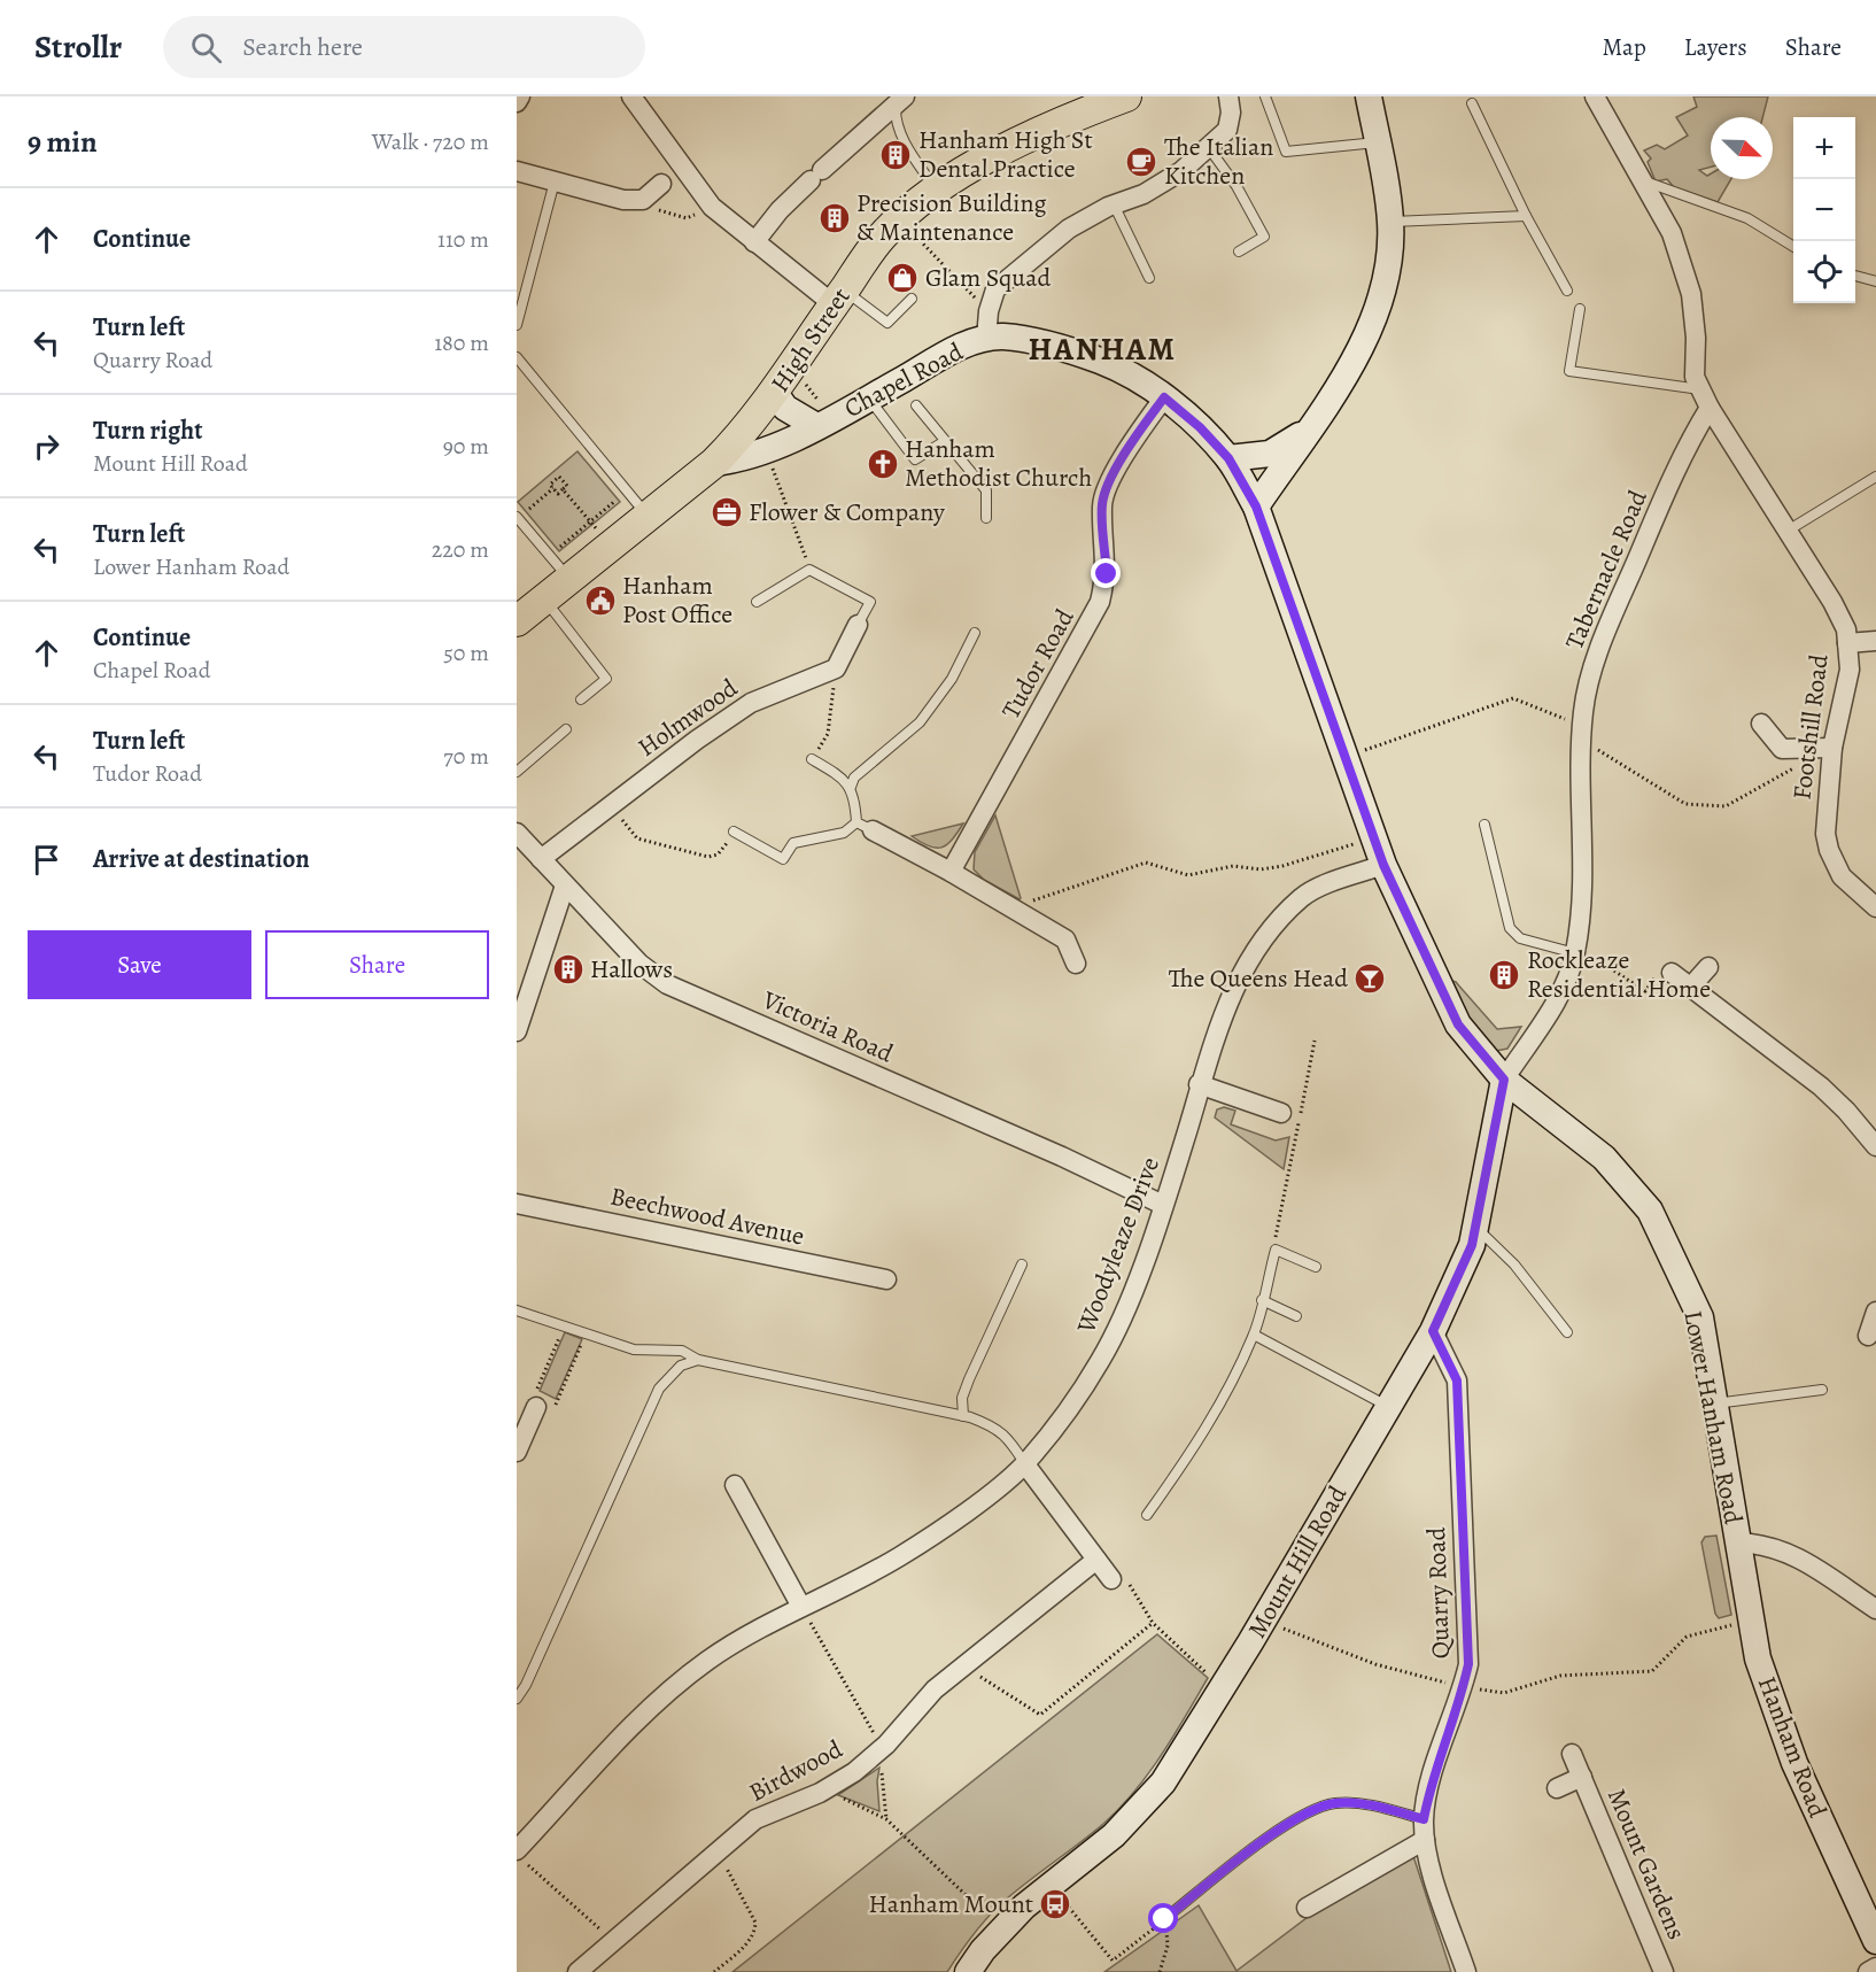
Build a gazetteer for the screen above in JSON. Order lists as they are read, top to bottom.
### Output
{
  "streets": {
    "main road": [
      "High Street",
      "Chapel Road",
      "Lower Hanham Road",
      "Mount Hill Road",
      "Hanham Road"
    ],
    "street": [
      "Tabernacle Road",
      "Tudor Road",
      "Holmwood",
      "Footshill Road",
      "Victoria Road",
      "Beechwood Avenue",
      "Woodyleaze Drive",
      "Quarry Road",
      "Birdwood",
      "Mount Gardens"
    ]
  },
  "crossings": [
    ["High Street", "Chapel Road"],
    ["Chapel Road", "Tudor Road"],
    ["Chapel Road", "Lower Hanham Road"],
    ["Tabernacle Road", "Footshill Road"],
    ["Tabernacle Road", "Lower Hanham Road"],
    ["Tabernacle Road", "Mount Hill Road"],
    ["Holmwood", "Victoria Road"],
    ["Victoria Road", "Woodyleaze Drive"],
    ["Woodyleaze Drive", "Lower Hanham Road"],
    ["Lower Hanham Road", "Mount Hill Road"],
    ["Lower Hanham Road", "Hanham Road"],
    ["Mount Hill Road", "Quarry Road"]
  ],
  "districts": ["HANHAM"],
  "places": {
    "building": [
      "Hanham High St Dental Practice",
      "Precision Building & Maintenance",
      "Hallows",
      "Rockleaze Residential Home"
    ],
    "cafe": ["The Italian Kitchen"],
    "shop": ["Glam Squad"],
    "church": ["Hanham Methodist Church"],
    "office": ["Flower & Company"],
    "public building": ["Hanham Post Office"],
    "bar": ["The Queens Head"],
    "bus stop": ["Hanham Mount"]
  },
  "north": "bottom right",
  "page": {
    "header": "Strollr",
    "search": "Search here",
    "nav": ["Map", "Layers", "Share"],
    "heading": ["9 min", "Walk · 720 m"],
    "map_buttons": ["+", "−"],
    "list": [
      ["Continue", "110 m"],
      ["Turn left", "Quarry Road", "180 m"],
      ["Turn right", "Mount Hill Road", "90 m"],
      ["Turn left", "Lower Hanham Road", "220 m"],
      ["Continue", "Chapel Road", "50 m"],
      ["Turn left", "Tudor Road", "70 m"],
      "Arrive at destination"
    ],
    "buttons": ["Save", "Share"]
  }
}
